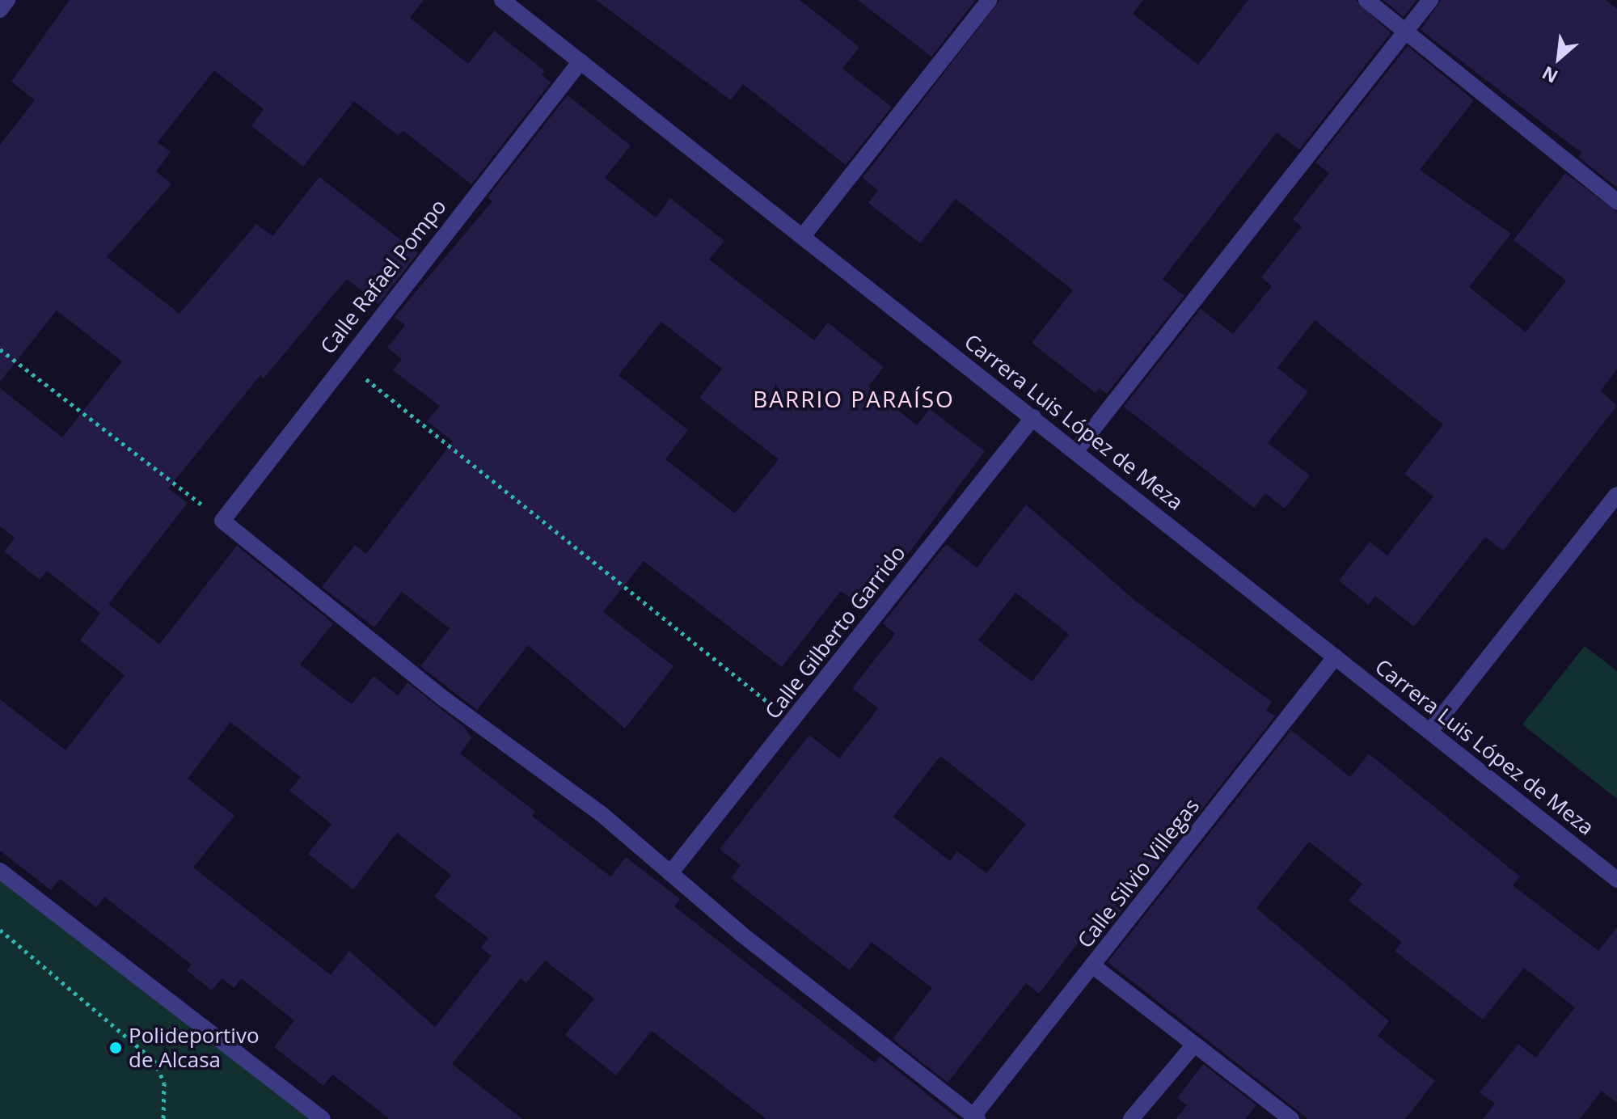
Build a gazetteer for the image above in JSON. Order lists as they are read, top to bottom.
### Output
{
  "streets": {
    "street": [
      "Calle Rafael Pompo",
      "Carrera Luis López de Meza",
      "Calle Gilberto Garrido",
      "Calle Silvio Villegas"
    ]
  },
  "crossings": [
    ["Calle Rafael Pompo", "Carrera Luis López de Meza"],
    ["Carrera Luis López de Meza", "Calle Gilberto Garrido"],
    ["Carrera Luis López de Meza", "Calle Silvio Villegas"]
  ],
  "districts": ["BARRIO PARAÍSO"],
  "places": ["Polideportivo de Alcasa"],
  "north": "bottom left"
}
